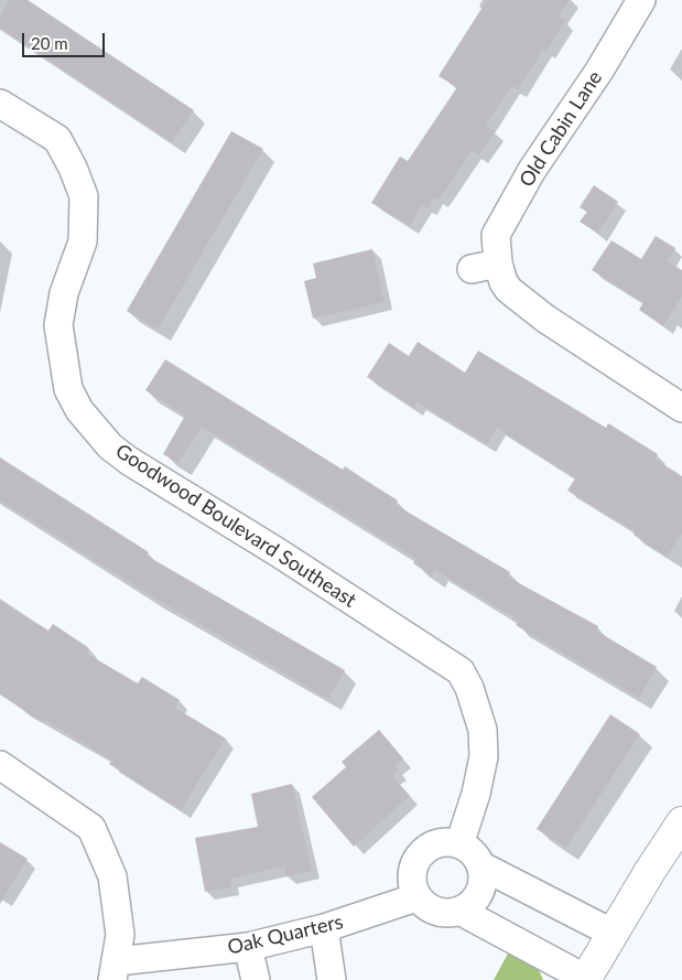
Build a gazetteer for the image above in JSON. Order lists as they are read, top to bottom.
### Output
{
  "streets": {
    "street": ["Old Cabin Lane", "Goodwood Boulevard Southeast", "Oak Quarters"]
  },
  "crossings": [
    ["Goodwood Boulevard Southeast", "Oak Quarters"]
  ],
  "scale_bar": "20 m"
}
